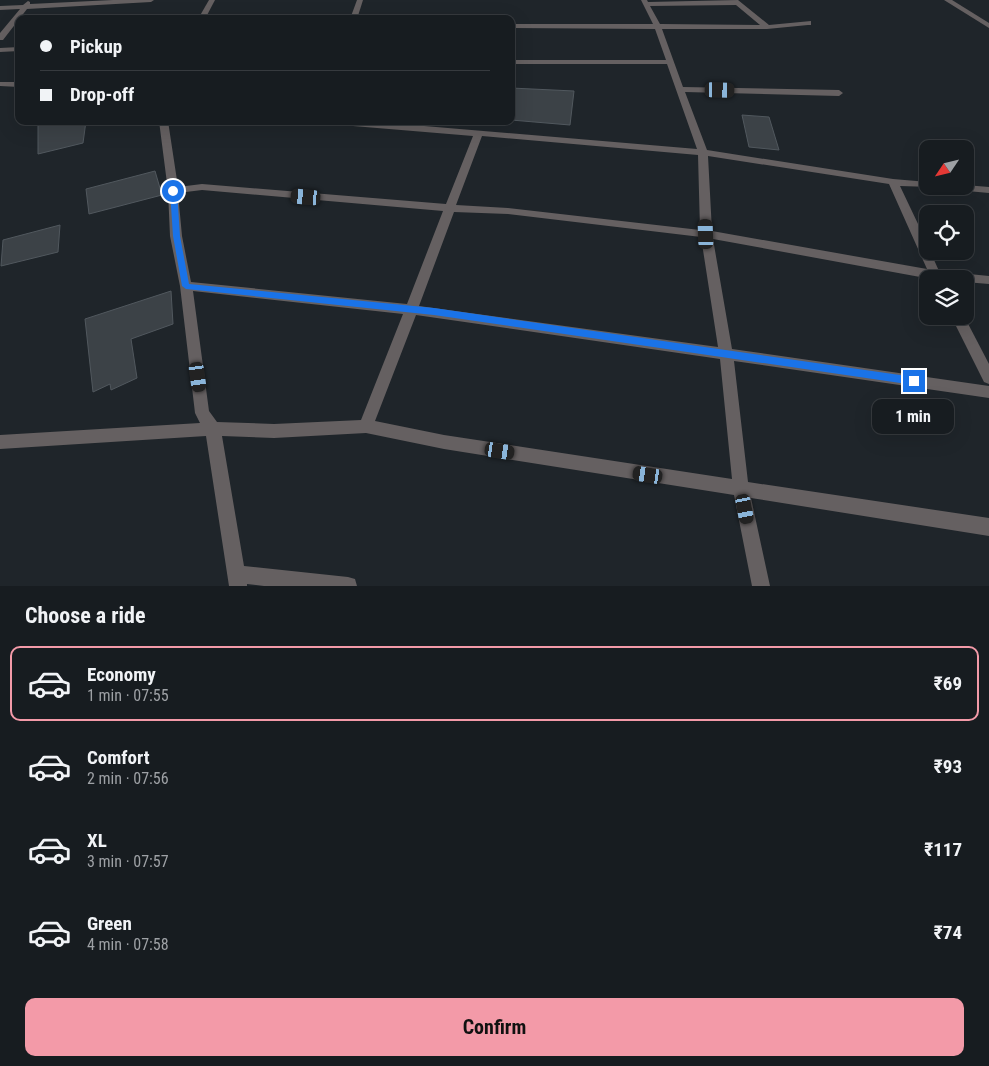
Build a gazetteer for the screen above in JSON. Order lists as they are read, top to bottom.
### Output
{
  "north": "bottom left",
  "page": {
    "banner": ["Pickup", "Drop-off"],
    "bubble": "1 min",
    "heading": "Choose a ride",
    "list": [
      {
        "name": "Economy",
        "note": "1 min · 07:55",
        "value": "₹69"
      },
      {
        "name": "Comfort",
        "note": "2 min · 07:56",
        "value": "₹93"
      },
      {
        "name": "XL",
        "note": "3 min · 07:57",
        "value": "₹117"
      },
      {
        "name": "Green",
        "note": "4 min · 07:58",
        "value": "₹74"
      }
    ],
    "buttons": "Confirm"
  }
}
